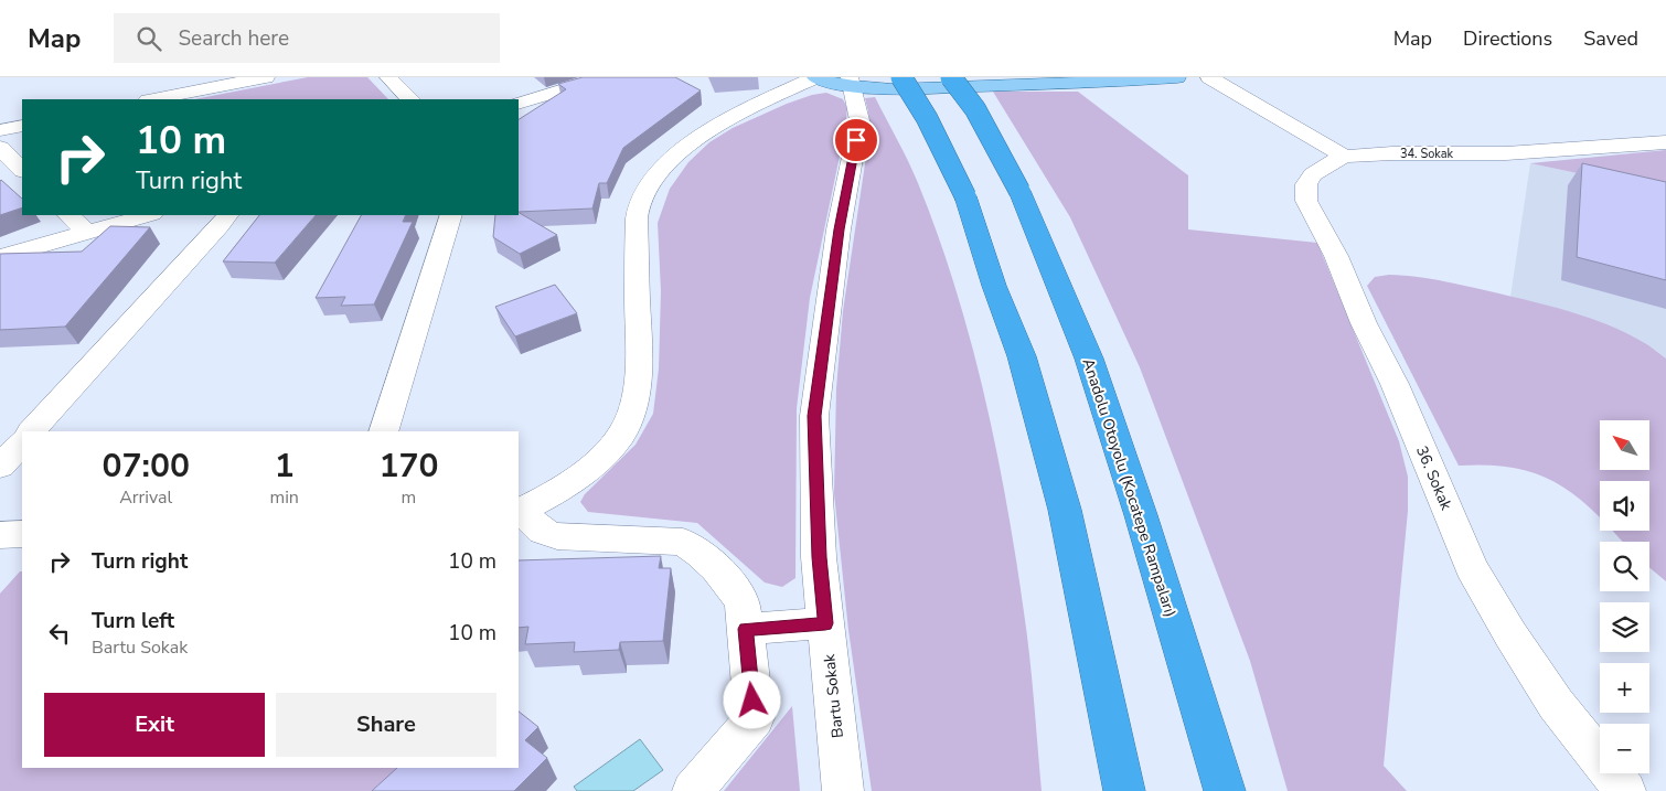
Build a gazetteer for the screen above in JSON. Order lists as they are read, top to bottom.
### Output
{
  "streets": {
    "highway": ["Anadolu Otoyolu (Kocatepe Rampaları)"],
    "street": ["34. Sokak", "36. Sokak", "Bartu Sokak"]
  },
  "crossings": [
    ["34. Sokak", "36. Sokak"]
  ],
  "north": "top left",
  "page": {
    "header": "Map",
    "search": "Search here",
    "nav": ["Map", "Directions", "Saved"],
    "turn": ["10 m", "Turn right"],
    "map_buttons": ["+", "−"],
    "eta": [
      "07:00",
      "Arrival",
      "1",
      "min",
      "170",
      "m"
    ],
    "list": [
      {
        "name": "Turn right",
        "value": "10 m"
      },
      {
        "name": "Turn left",
        "note": "Bartu Sokak",
        "value": "10 m"
      }
    ],
    "buttons": ["Exit", "Share"]
  }
}
